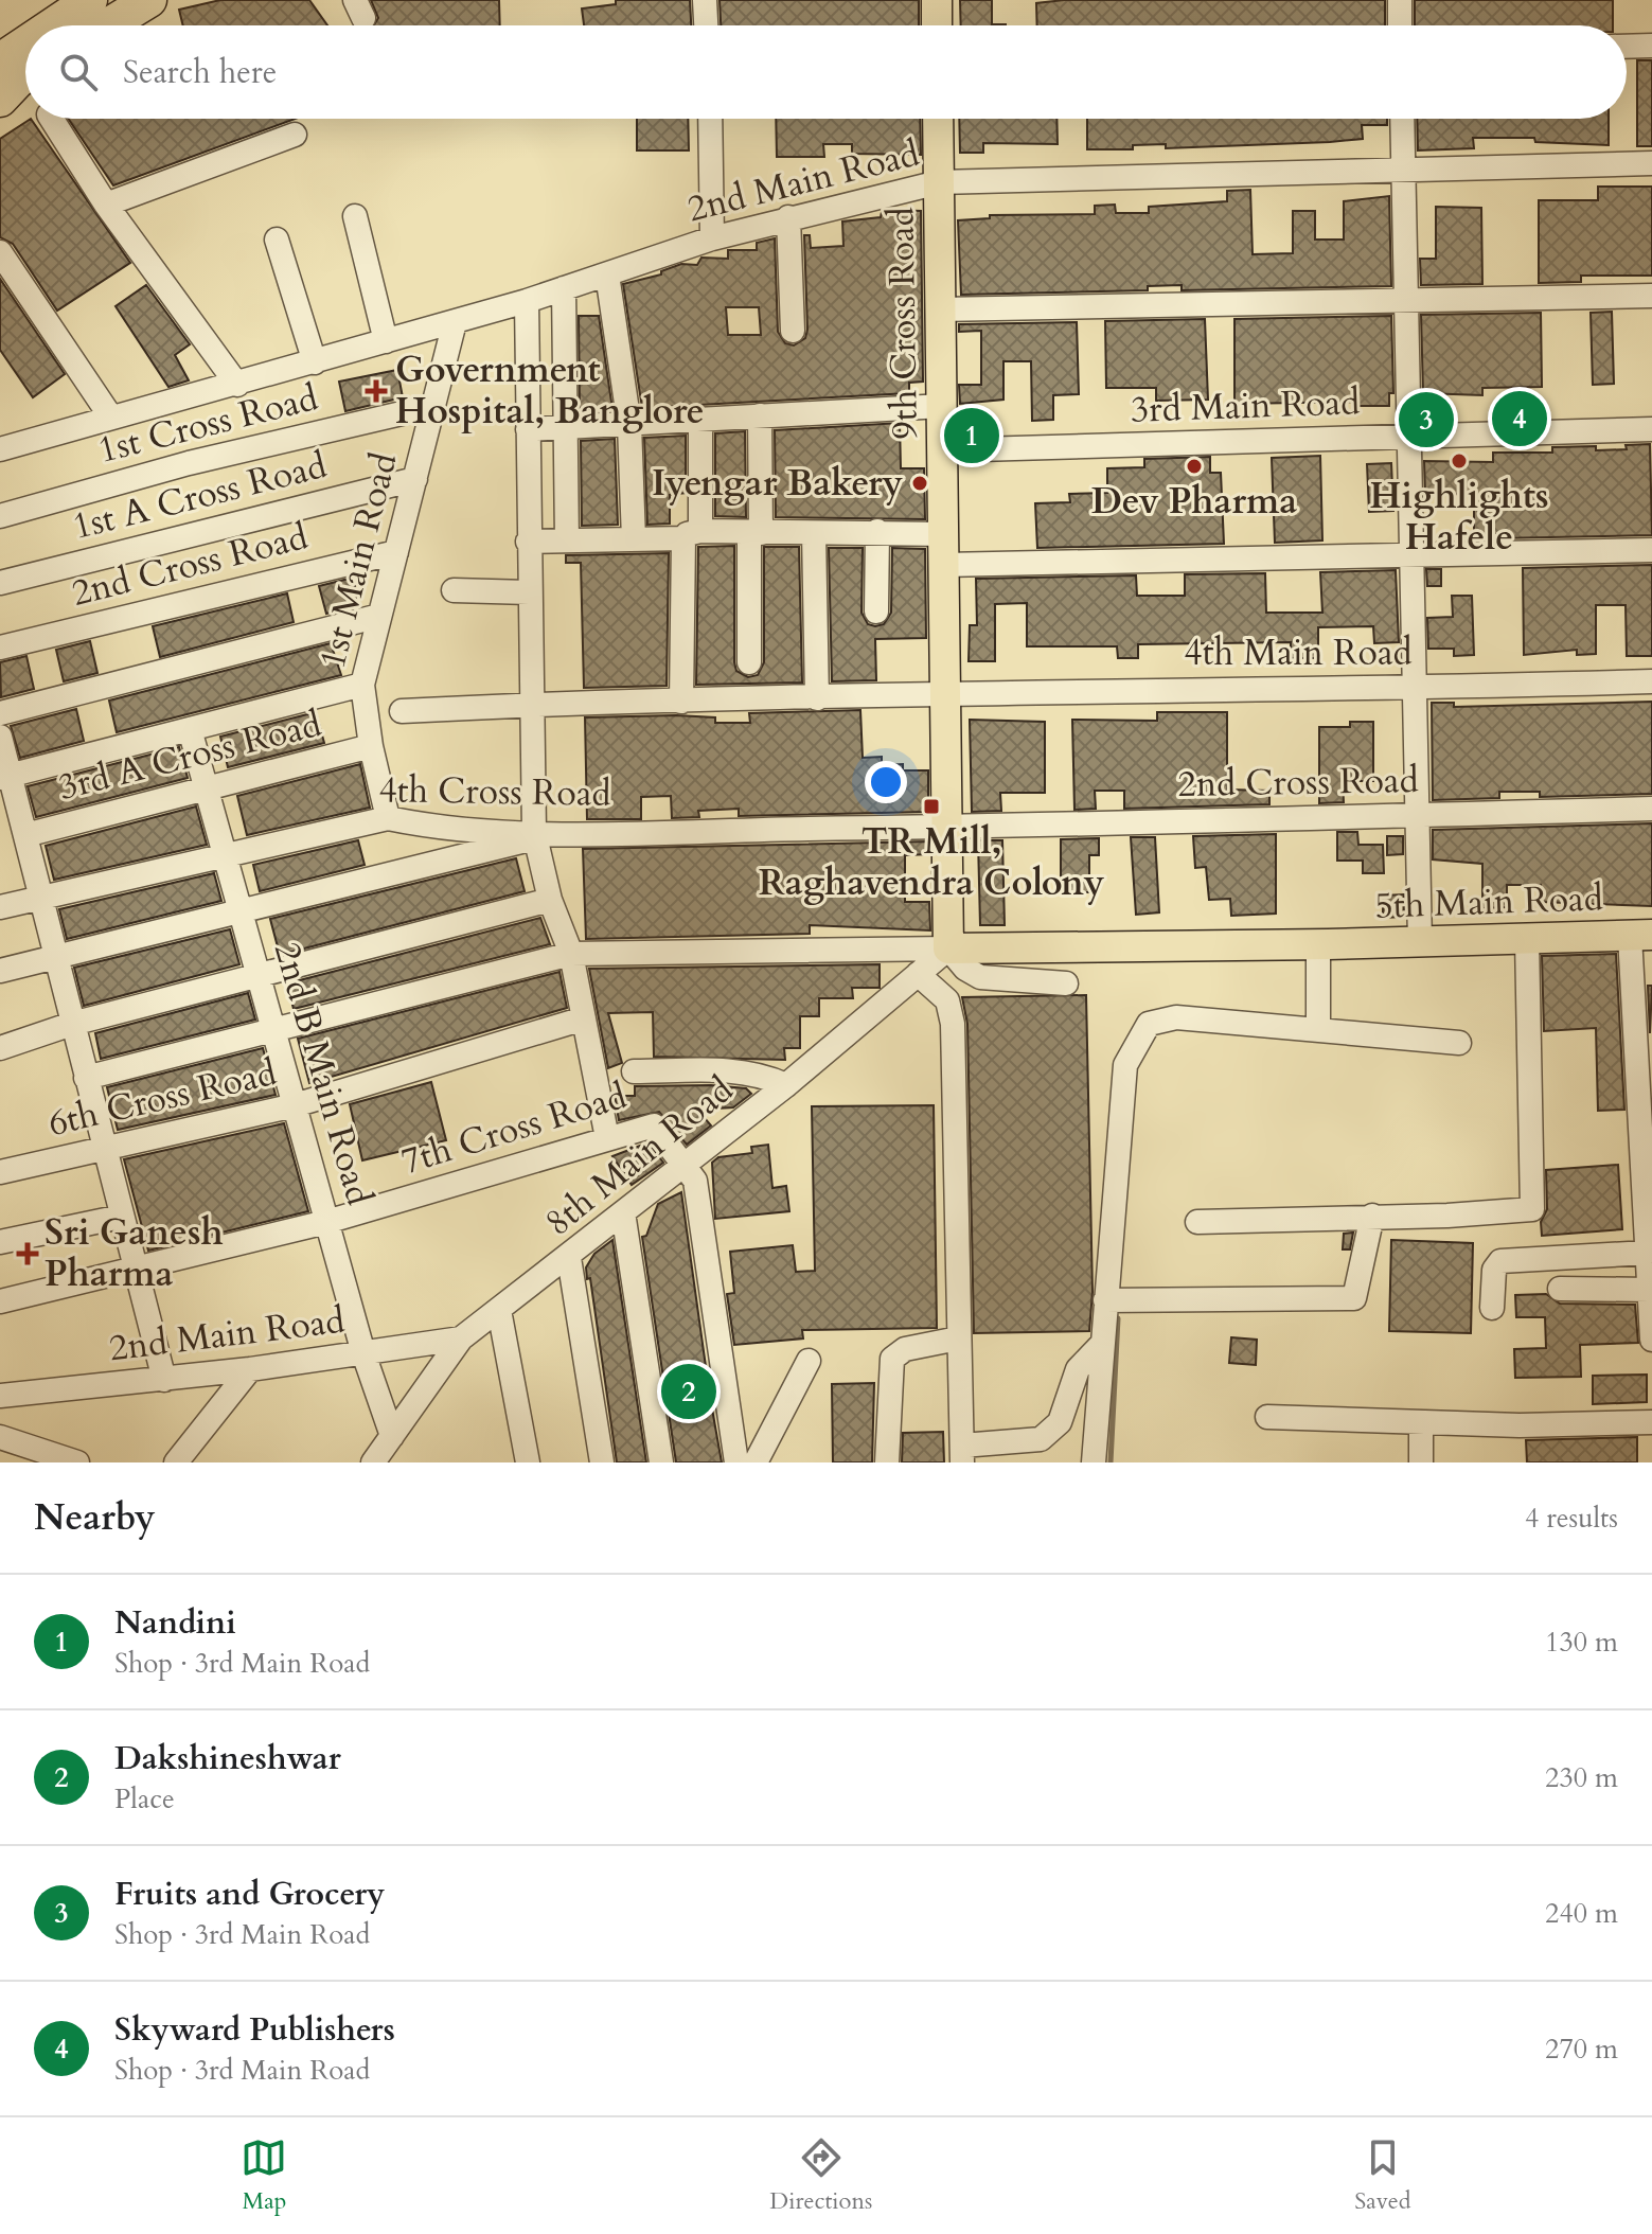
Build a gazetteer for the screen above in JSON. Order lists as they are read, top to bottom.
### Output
{
  "streets": {
    "main road": ["9th Cross Road", "5th Main Road"],
    "street": [
      "2nd Main Road",
      "3rd Main Road",
      "1st Cross Road",
      "1st A Cross Road",
      "1st Main Road",
      "2nd Cross Road",
      "4th Main Road",
      "3rd A Cross Road",
      "4th Cross Road",
      "2nd B Main Road",
      "6th Cross Road",
      "7th Cross Road",
      "8th Main Road"
    ]
  },
  "crossings": [
    ["2nd Main Road", "9th Cross Road"],
    ["2nd Main Road", "1st Main Road"],
    ["2nd Main Road", "2nd B Main Road"],
    ["2nd Main Road", "8th Main Road"],
    ["9th Cross Road", "3rd Main Road"],
    ["9th Cross Road", "2nd Cross Road"],
    ["9th Cross Road", "4th Main Road"],
    ["9th Cross Road", "4th Cross Road"],
    ["9th Cross Road", "5th Main Road"],
    ["9th Cross Road", "8th Main Road"],
    ["1st Cross Road", "1st Main Road"],
    ["1st A Cross Road", "1st Main Road"],
    ["1st Main Road", "2nd Cross Road"],
    ["1st Main Road", "3rd A Cross Road"],
    ["1st Main Road", "4th Cross Road"],
    ["2nd Cross Road", "4th Cross Road"],
    ["3rd A Cross Road", "2nd B Main Road"],
    ["4th Cross Road", "2nd B Main Road"],
    ["5th Main Road", "8th Main Road"],
    ["2nd B Main Road", "6th Cross Road"],
    ["2nd B Main Road", "7th Cross Road"],
    ["2nd B Main Road", "8th Main Road"],
    ["7th Cross Road", "8th Main Road"]
  ],
  "places": {
    "health": ["Government Hospital, Banglore", "Sri Ganesh Pharma"],
    "other": ["Highlights Hafele", "Dev Pharma", "Iyengar Bakery"],
    "transit": ["TR Mill, Raghavendra Colony"]
  },
  "page": {
    "search": "Search here",
    "pins": [
      "4",
      "3",
      "1",
      "2"
    ],
    "heading": ["Nearby", "4 results"],
    "list": [
      {
        "mark": "1",
        "name": "Nandini",
        "note": "Shop · 3rd Main Road",
        "value": "130 m"
      },
      {
        "mark": "2",
        "name": "Dakshineshwar",
        "note": "Place",
        "value": "230 m"
      },
      {
        "mark": "3",
        "name": "Fruits and Grocery",
        "note": "Shop · 3rd Main Road",
        "value": "240 m"
      },
      {
        "mark": "4",
        "name": "Skyward Publishers",
        "note": "Shop · 3rd Main Road",
        "value": "270 m"
      }
    ],
    "nav": ["Map", "Directions", "Saved"]
  }
}
